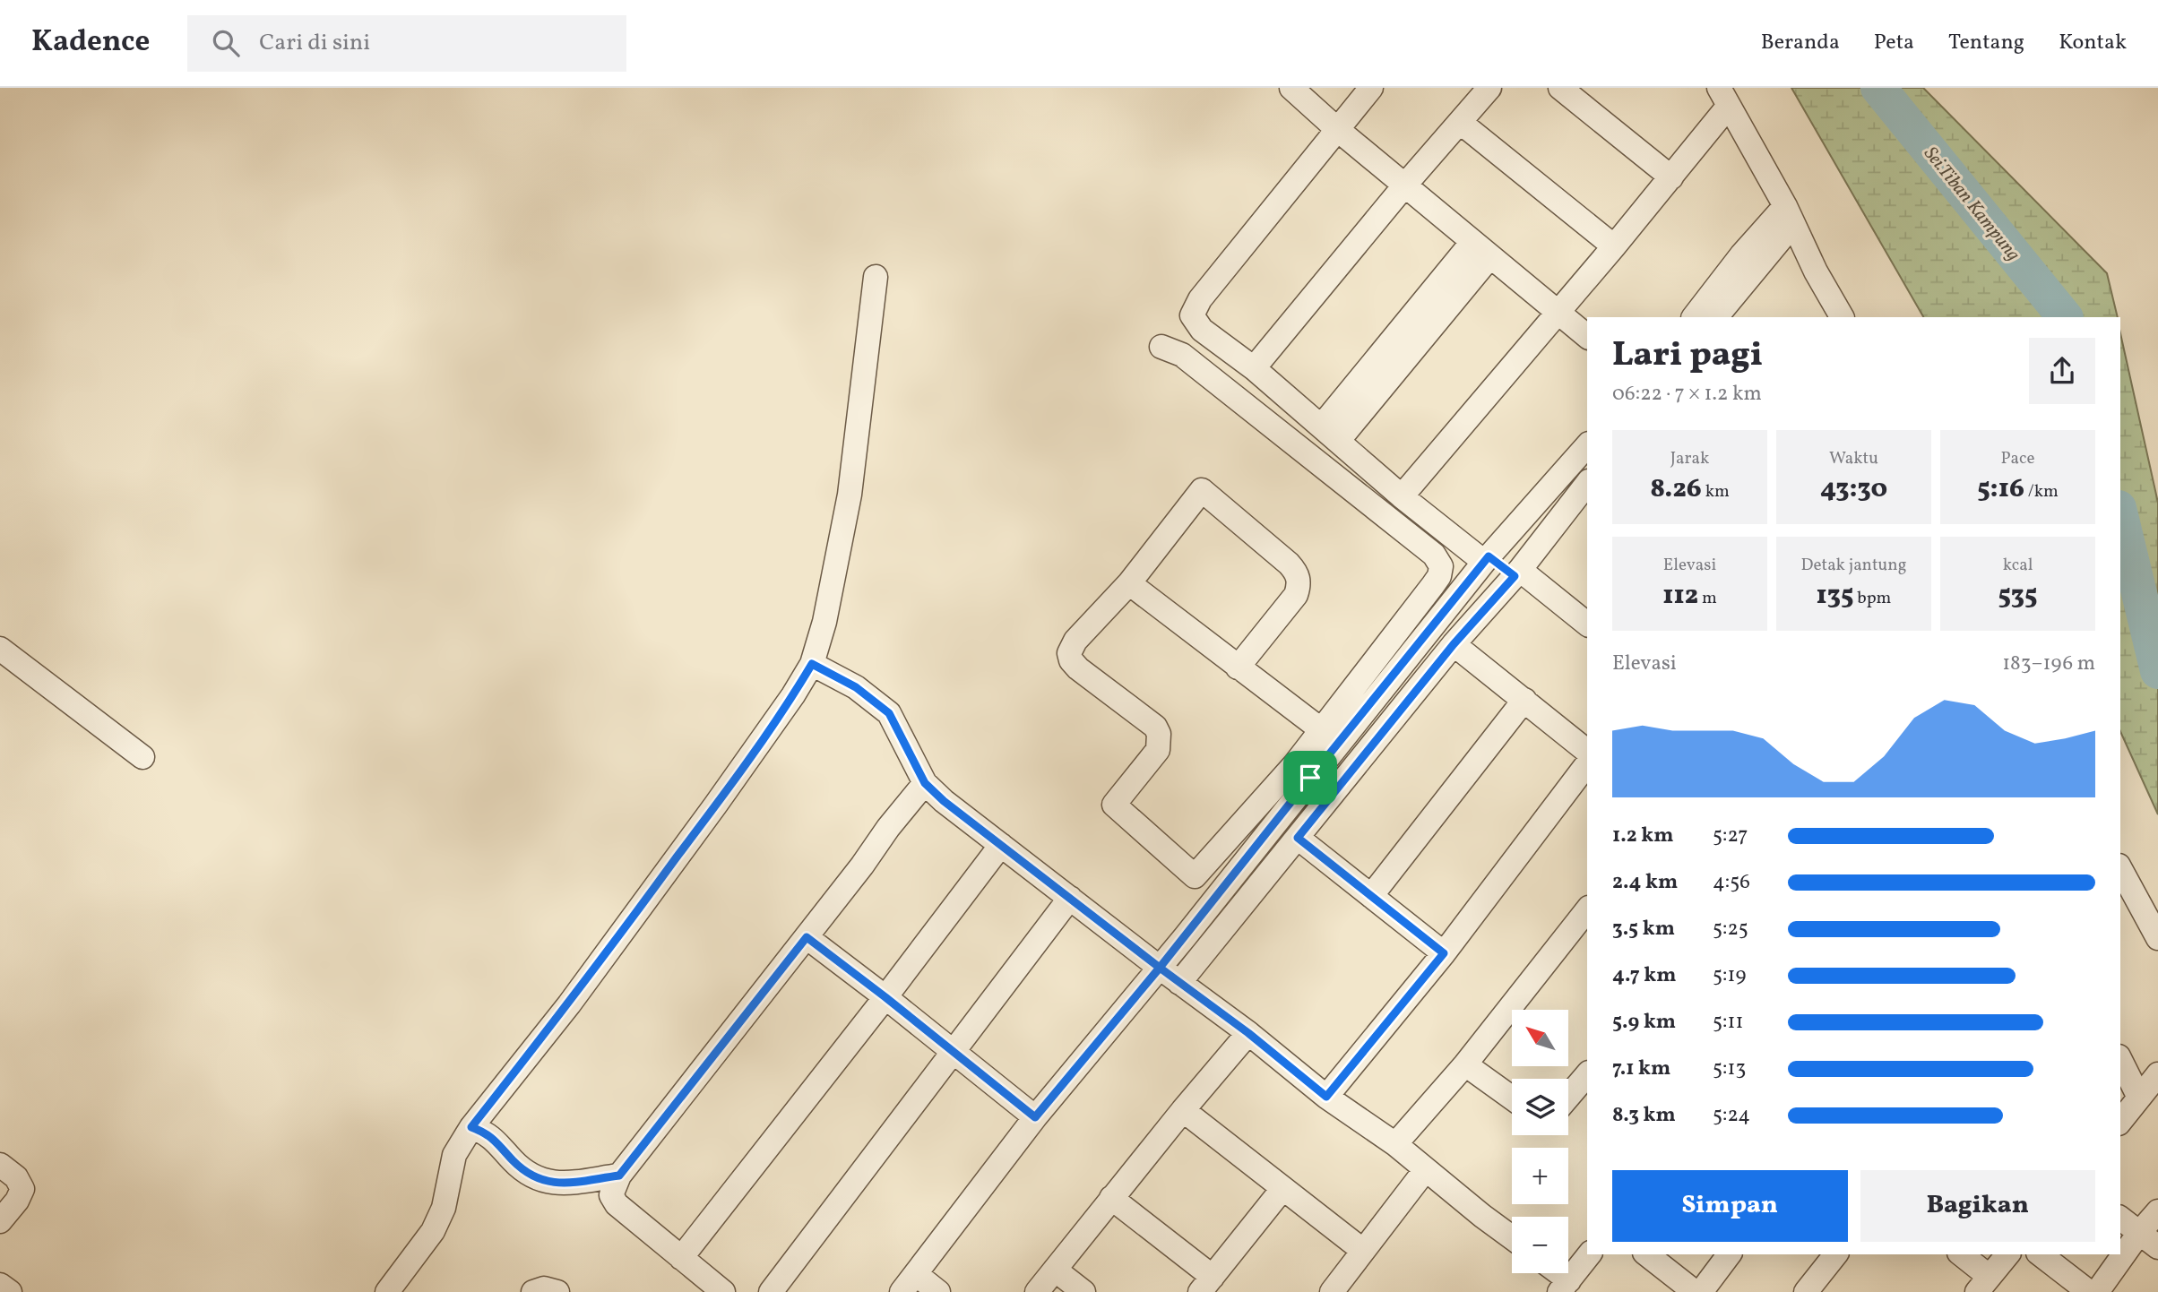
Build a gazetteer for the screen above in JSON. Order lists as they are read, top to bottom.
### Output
{
  "water": ["Sei.Tiban Kampung"],
  "north": "top left",
  "page": {
    "header": "Kadence",
    "search": "Cari di sini",
    "nav": [
      "Beranda",
      "Peta",
      "Tentang",
      "Kontak"
    ],
    "heading": ["Lari pagi", "06:22 · 7 × 1.2 km"],
    "stats": [
      ["Jarak", "8.26 km"],
      ["Waktu", "43:30"],
      ["Pace", "5:16 /km"],
      ["Elevasi", "112 m"],
      ["Detak jantung", "135 bpm"],
      ["kcal", "535"]
    ],
    "chart": ["Elevasi", "183–196 m"],
    "list": [
      {
        "name": "1.2 km",
        "note": "5:27"
      },
      {
        "name": "2.4 km",
        "note": "4:56"
      },
      {
        "name": "3.5 km",
        "note": "5:25"
      },
      {
        "name": "4.7 km",
        "note": "5:19"
      },
      {
        "name": "5.9 km",
        "note": "5:11"
      },
      {
        "name": "7.1 km",
        "note": "5:13"
      },
      {
        "name": "8.3 km",
        "note": "5:24"
      }
    ],
    "map_buttons": ["+", "−"],
    "buttons": ["Simpan", "Bagikan"]
  }
}
